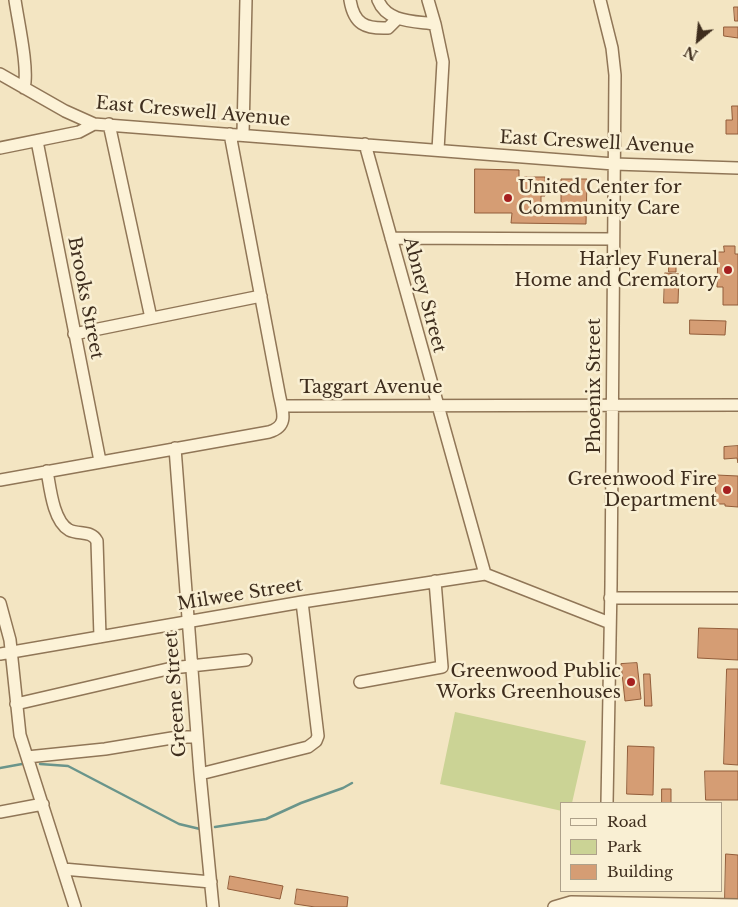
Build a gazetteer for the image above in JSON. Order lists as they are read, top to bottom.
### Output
{
  "streets": {
    "street": [
      "East Creswell Avenue",
      "Abney Street",
      "Brooks Street",
      "Phoenix Street",
      "Taggart Avenue",
      "Milwee Street",
      "Greene Street"
    ]
  },
  "crossings": [
    ["East Creswell Avenue", "Abney Street"],
    ["East Creswell Avenue", "Phoenix Street"],
    ["Abney Street", "Taggart Avenue"],
    ["Abney Street", "Milwee Street"],
    ["Brooks Street", "Taggart Avenue"],
    ["Phoenix Street", "Taggart Avenue"],
    ["Taggart Avenue", "Greene Street"],
    ["Milwee Street", "Greene Street"]
  ],
  "places": [
    "United Center for Community Care",
    "Harley Funeral Home and Crematory",
    "Greenwood Fire Department",
    "Greenwood Public Works Greenhouses"
  ],
  "legend": ["Road", "Park", "Building"],
  "north": "bottom left"
}
